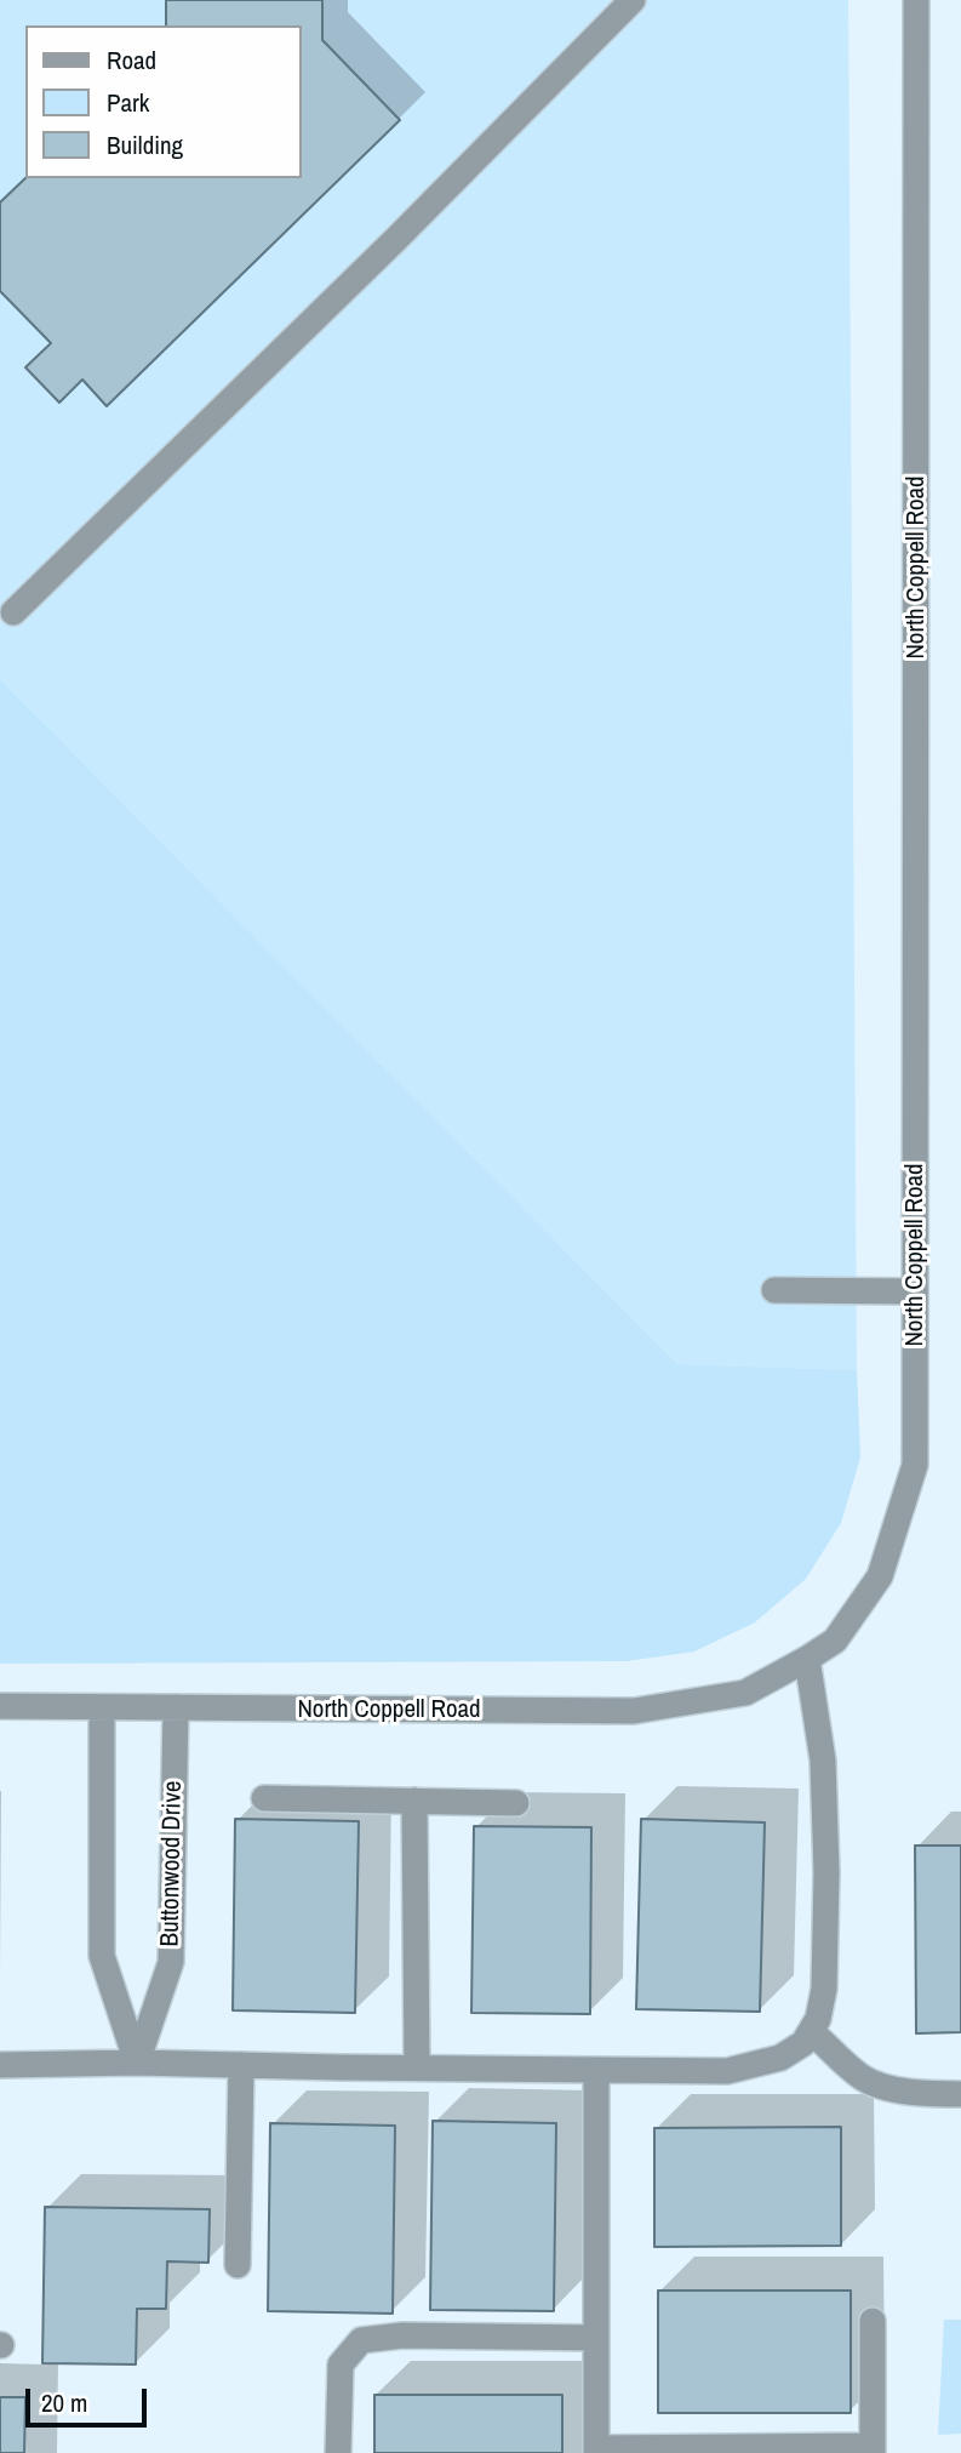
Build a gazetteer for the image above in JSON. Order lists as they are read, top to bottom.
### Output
{
  "streets": {
    "street": ["North Coppell Road", "Buttonwood Drive"]
  },
  "crossings": [
    ["North Coppell Road", "Buttonwood Drive"]
  ],
  "legend": ["Road", "Park", "Building"],
  "scale_bar": "20 m"
}
